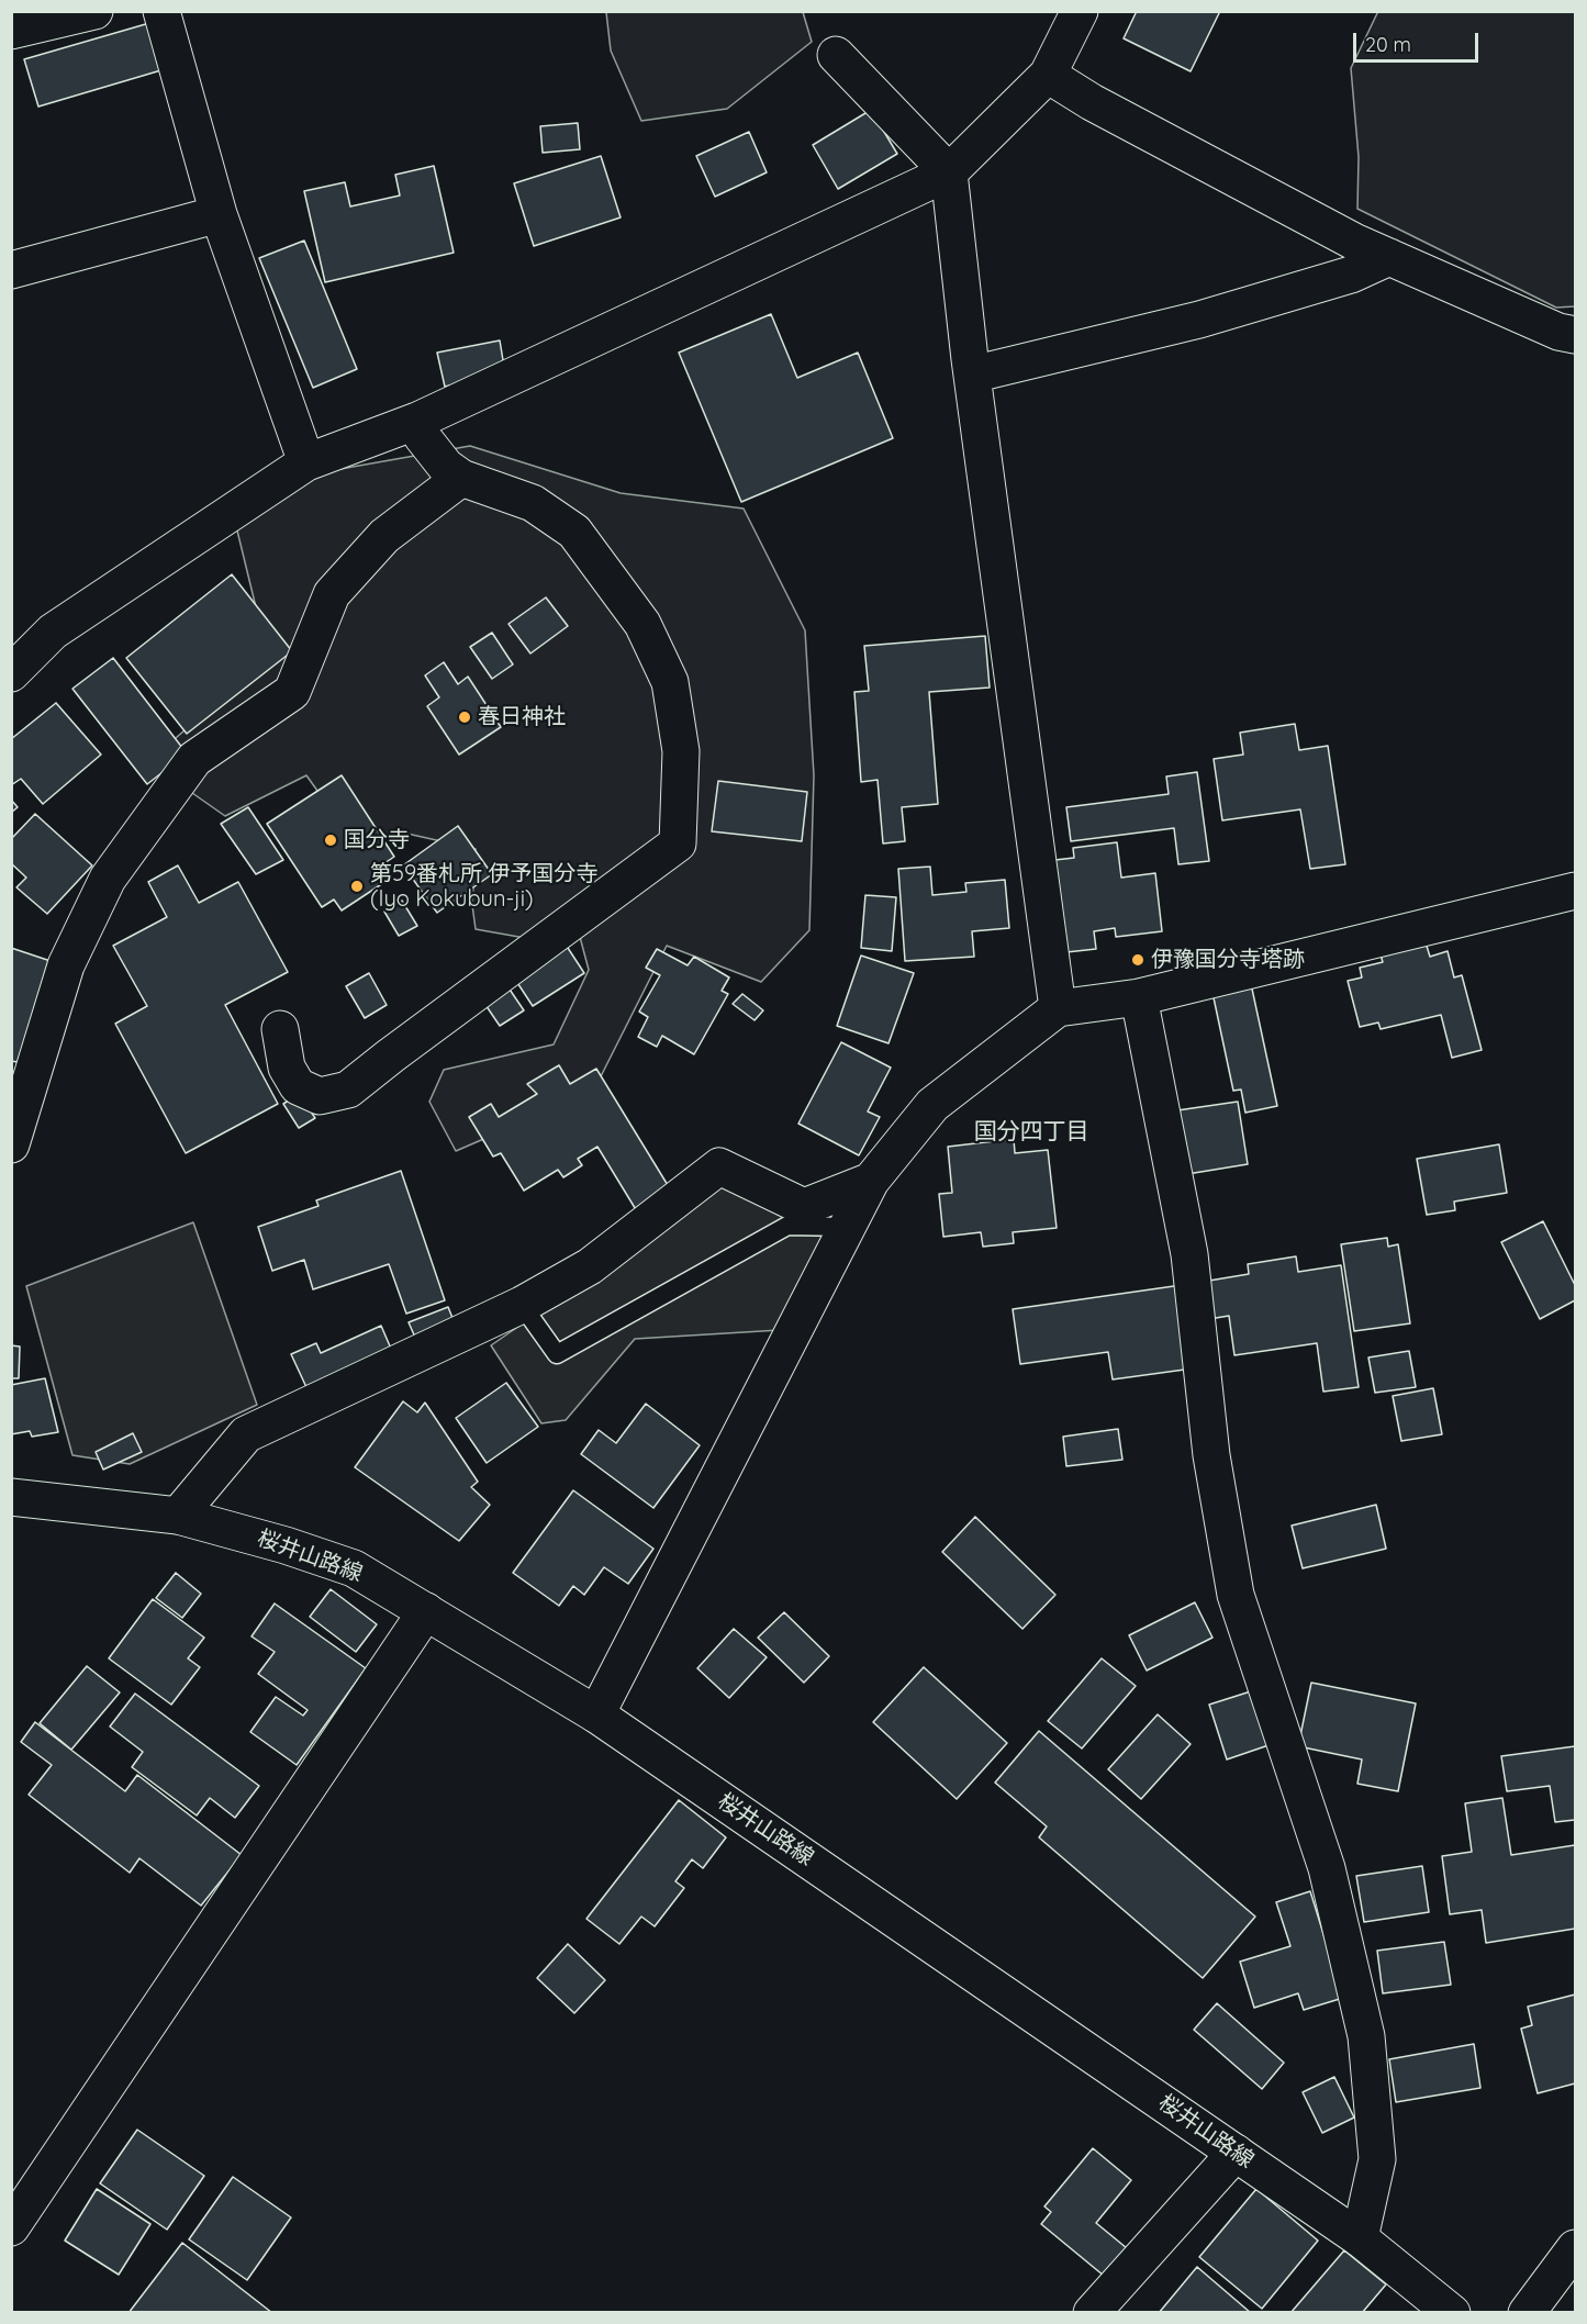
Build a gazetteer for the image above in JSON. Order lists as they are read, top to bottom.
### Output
{
  "streets": {
    "street": ["桜井山路線"]
  },
  "districts": ["国分四丁目"],
  "places": [
    "春日神社",
    "国分寺",
    "第59番札所 伊予国分寺 (Iyo Kokubun-ji)",
    "伊豫国分寺塔跡"
  ],
  "scale_bar": "20 m"
}
